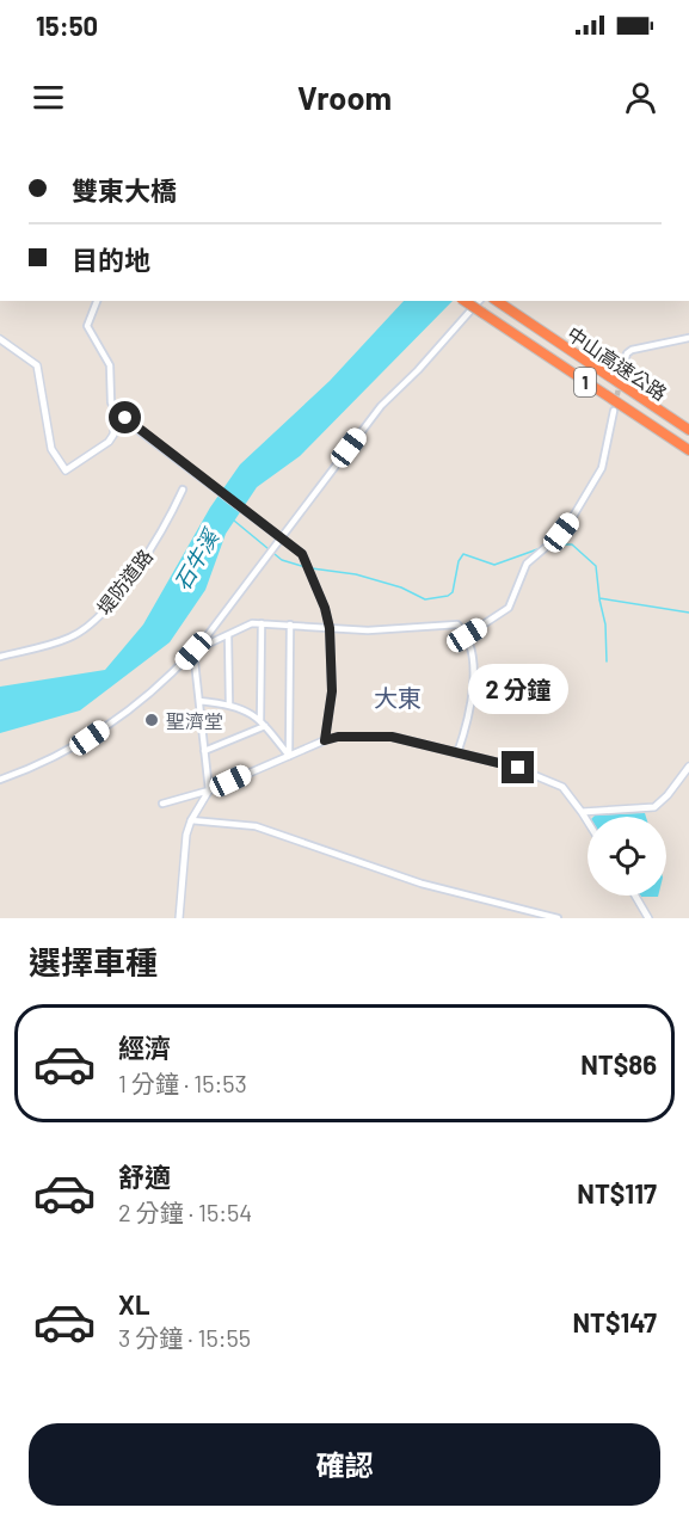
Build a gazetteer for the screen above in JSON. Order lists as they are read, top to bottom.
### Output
{
  "streets": {
    "highway": ["中山高速公路", "1"],
    "street": ["堤防道路"]
  },
  "districts": ["大東"],
  "water": ["石牛溪"],
  "places": ["聖濟堂"],
  "page": {
    "status": "15:50",
    "header": "Vroom",
    "banner": ["雙東大橋", "目的地"],
    "bubble": "2 分鐘",
    "heading": "選擇車種",
    "list": [
      {
        "name": "經濟",
        "note": "1 分鐘 · 15:53",
        "value": "NT$86"
      },
      {
        "name": "舒適",
        "note": "2 分鐘 · 15:54",
        "value": "NT$117"
      },
      {
        "name": "XL",
        "note": "3 分鐘 · 15:55",
        "value": "NT$147"
      }
    ],
    "buttons": "確認"
  }
}
